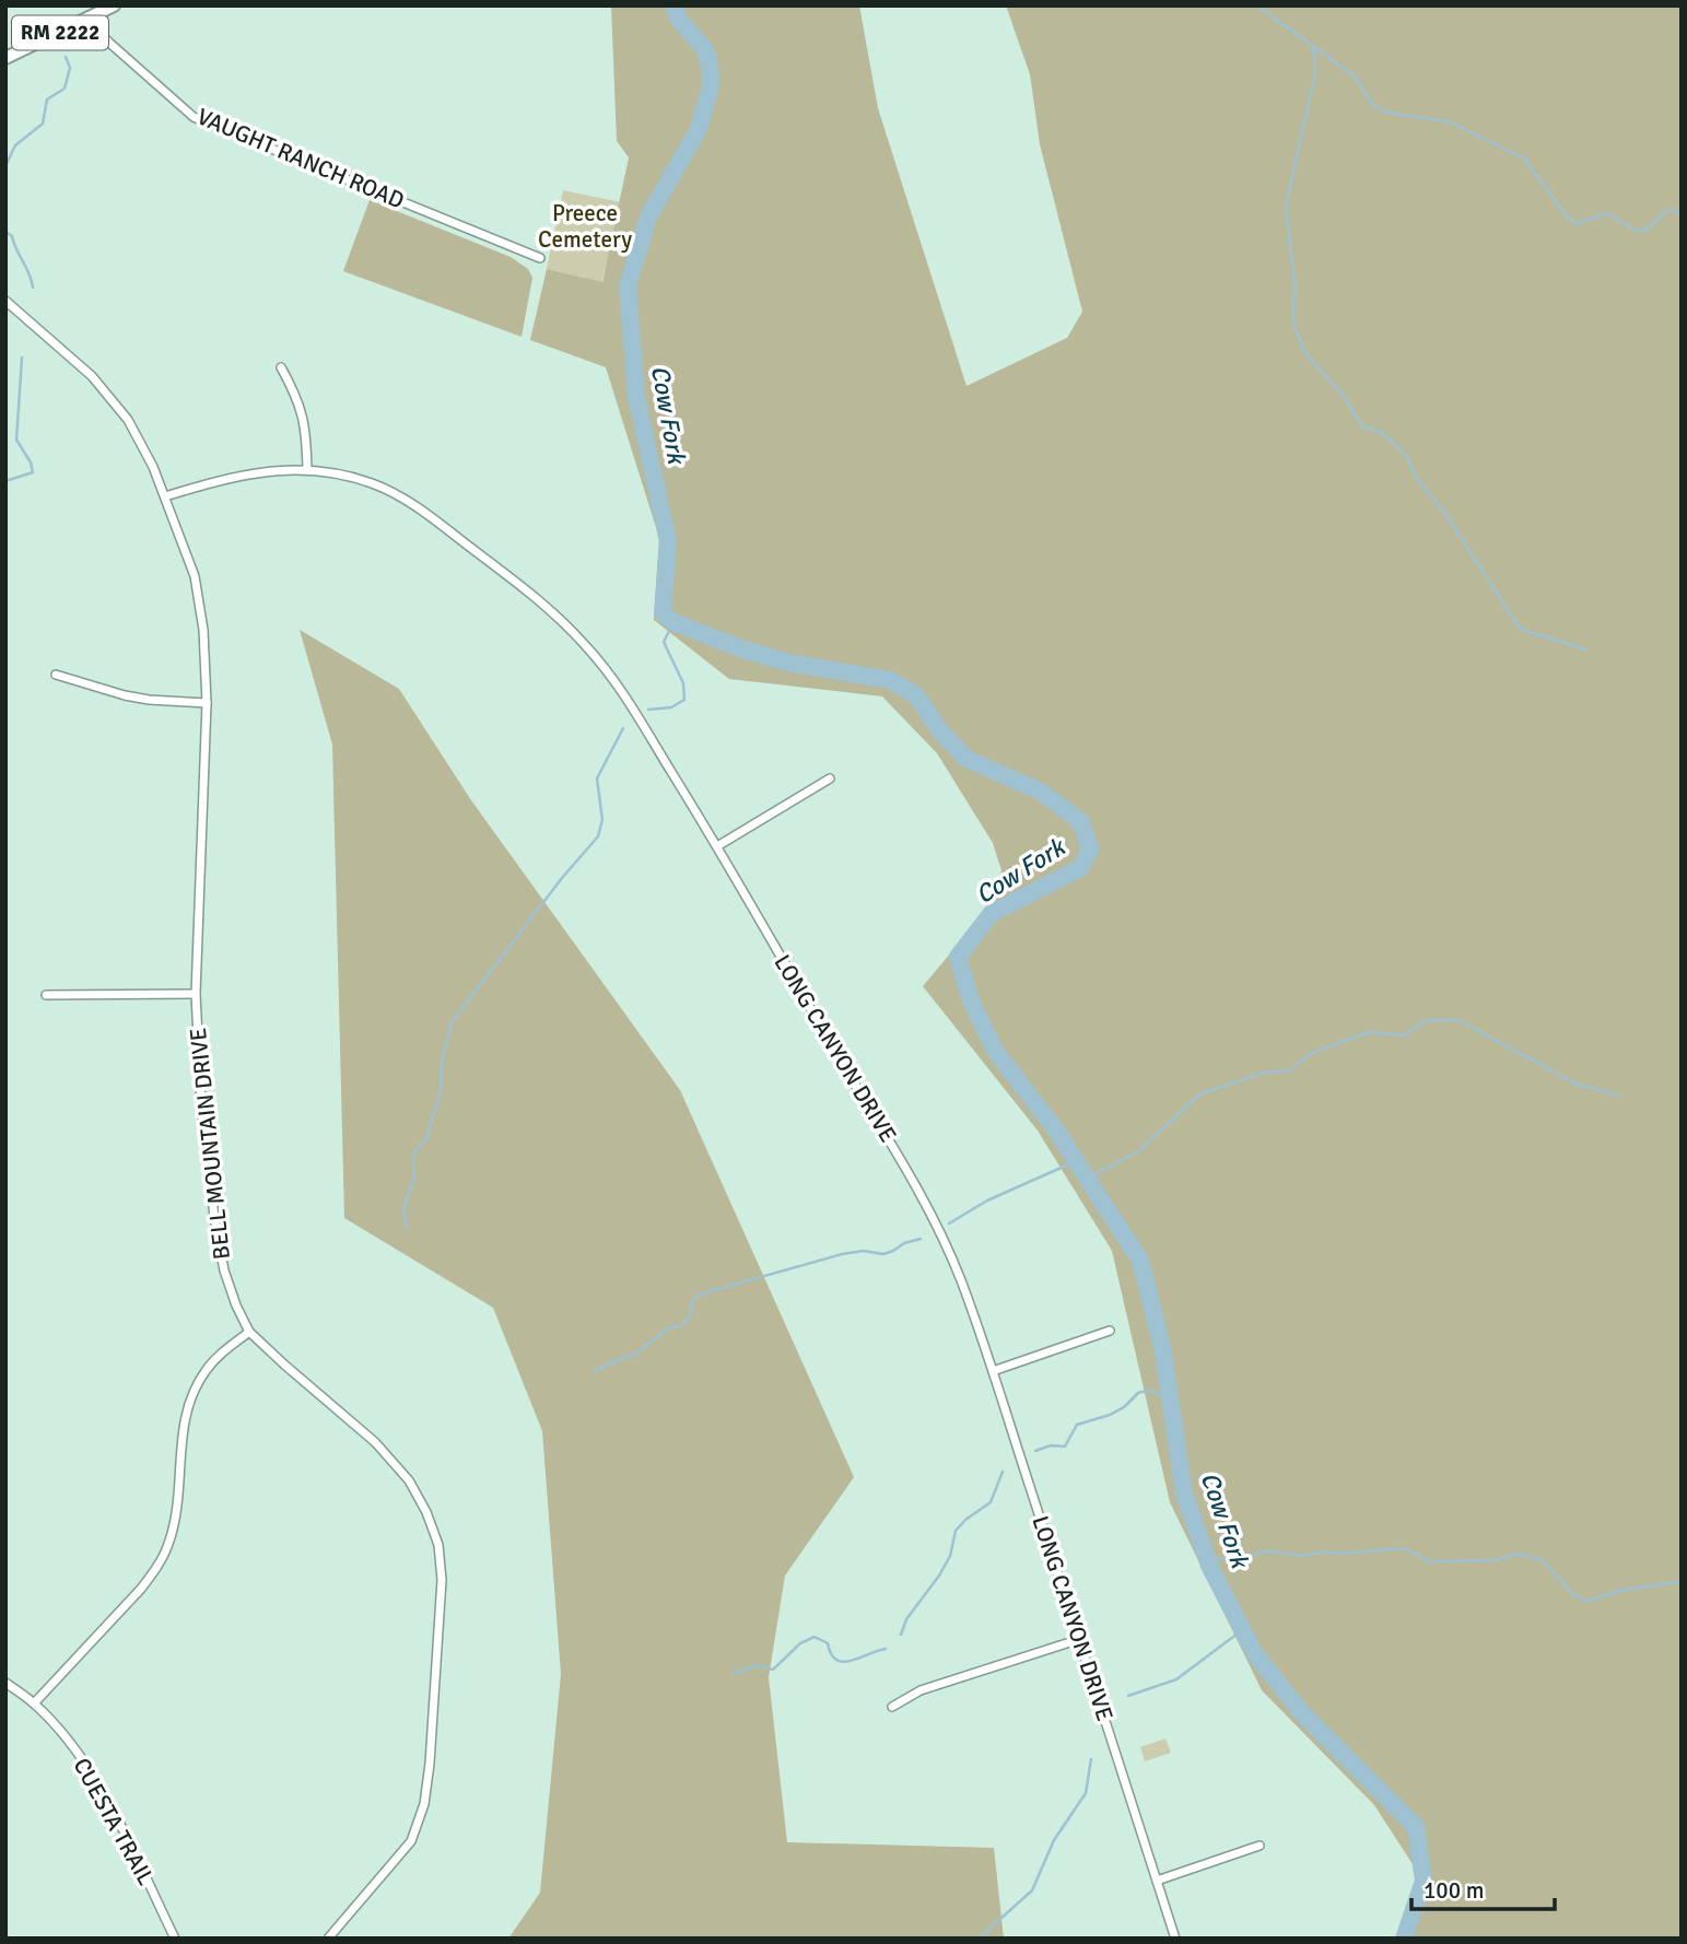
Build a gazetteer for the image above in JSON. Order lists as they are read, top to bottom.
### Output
{
  "streets": {
    "main road": ["RM 2222"],
    "street": [
      "VAUGHT RANCH ROAD",
      "LONG CANYON DRIVE",
      "BELL MOUNTAIN DRIVE",
      "CUESTA TRAIL"
    ]
  },
  "crossings": [
    ["RM 2222", "VAUGHT RANCH ROAD"],
    ["LONG CANYON DRIVE", "BELL MOUNTAIN DRIVE"]
  ],
  "water": ["Cow Fork"],
  "parks": ["Preece Cemetery"],
  "scale_bar": "100 m"
}
